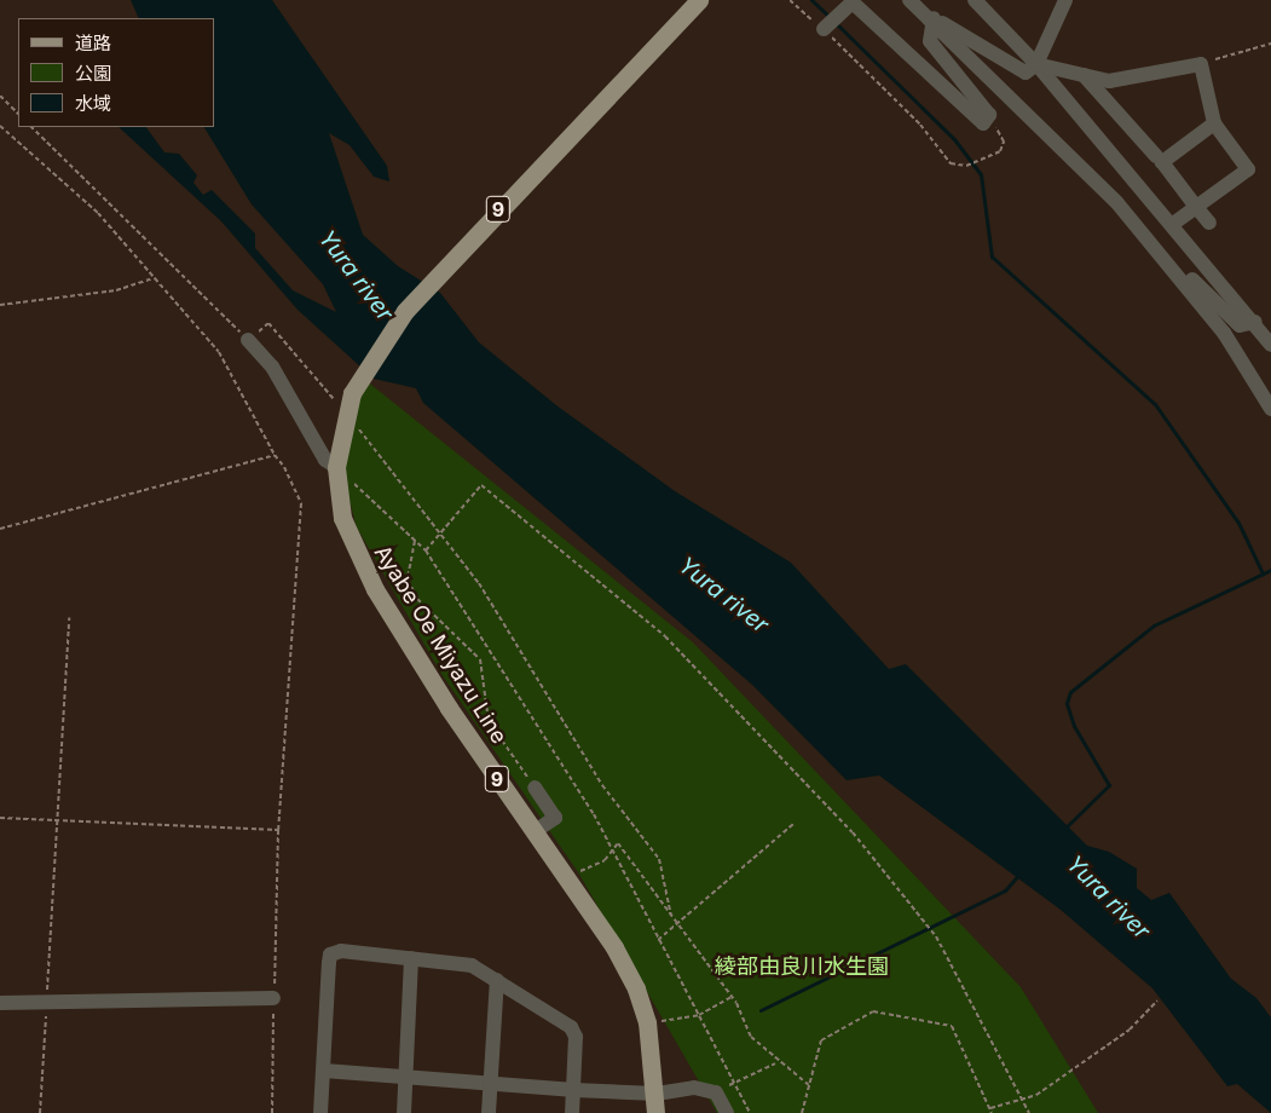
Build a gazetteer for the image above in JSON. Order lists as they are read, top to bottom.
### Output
{
  "streets": {
    "main road": ["9", "Ayabe Oe Miyazu Line"]
  },
  "water": ["Yura river"],
  "parks": ["綾部由良川水生園"],
  "legend": ["道路", "公園", "水域"]
}
